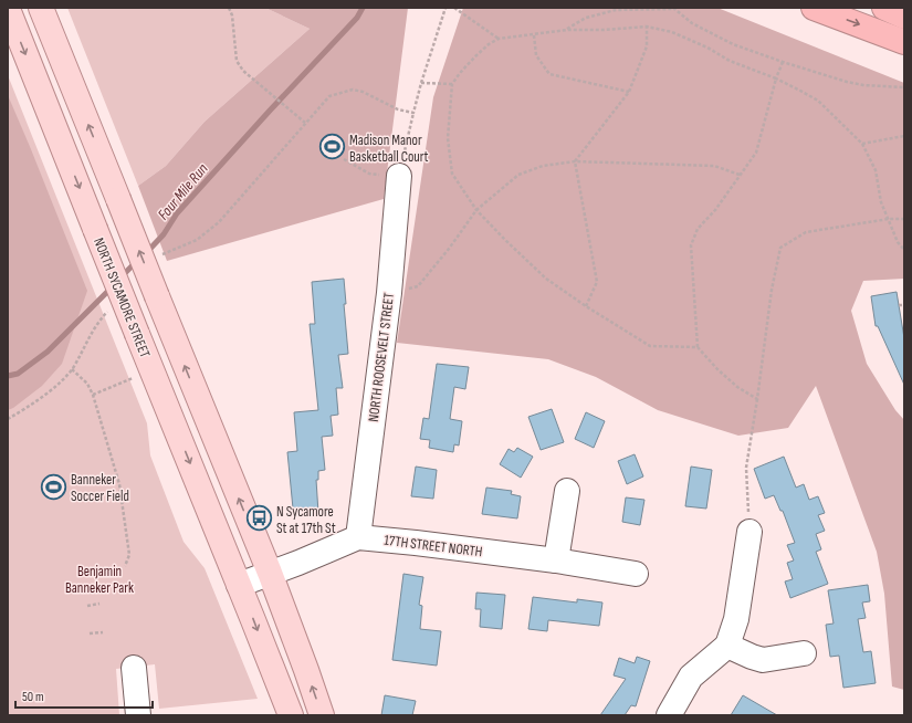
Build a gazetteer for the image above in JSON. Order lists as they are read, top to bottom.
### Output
{
  "streets": {
    "main road": ["NORTH SYCAMORE STREET"],
    "street": ["NORTH ROOSEVELT STREET", "17TH STREET NORTH"]
  },
  "crossings": [
    ["NORTH SYCAMORE STREET", "17TH STREET NORTH"],
    ["NORTH ROOSEVELT STREET", "17TH STREET NORTH"]
  ],
  "water": ["Four Mile Run"],
  "parks": ["Benjamin Banneker Park"],
  "places": {
    "sports": ["Madison Manor Basketball Court", "Banneker Soccer Field"],
    "bus stop": ["N Sycamore St at 17th St"]
  },
  "scale_bar": "50 m"
}
